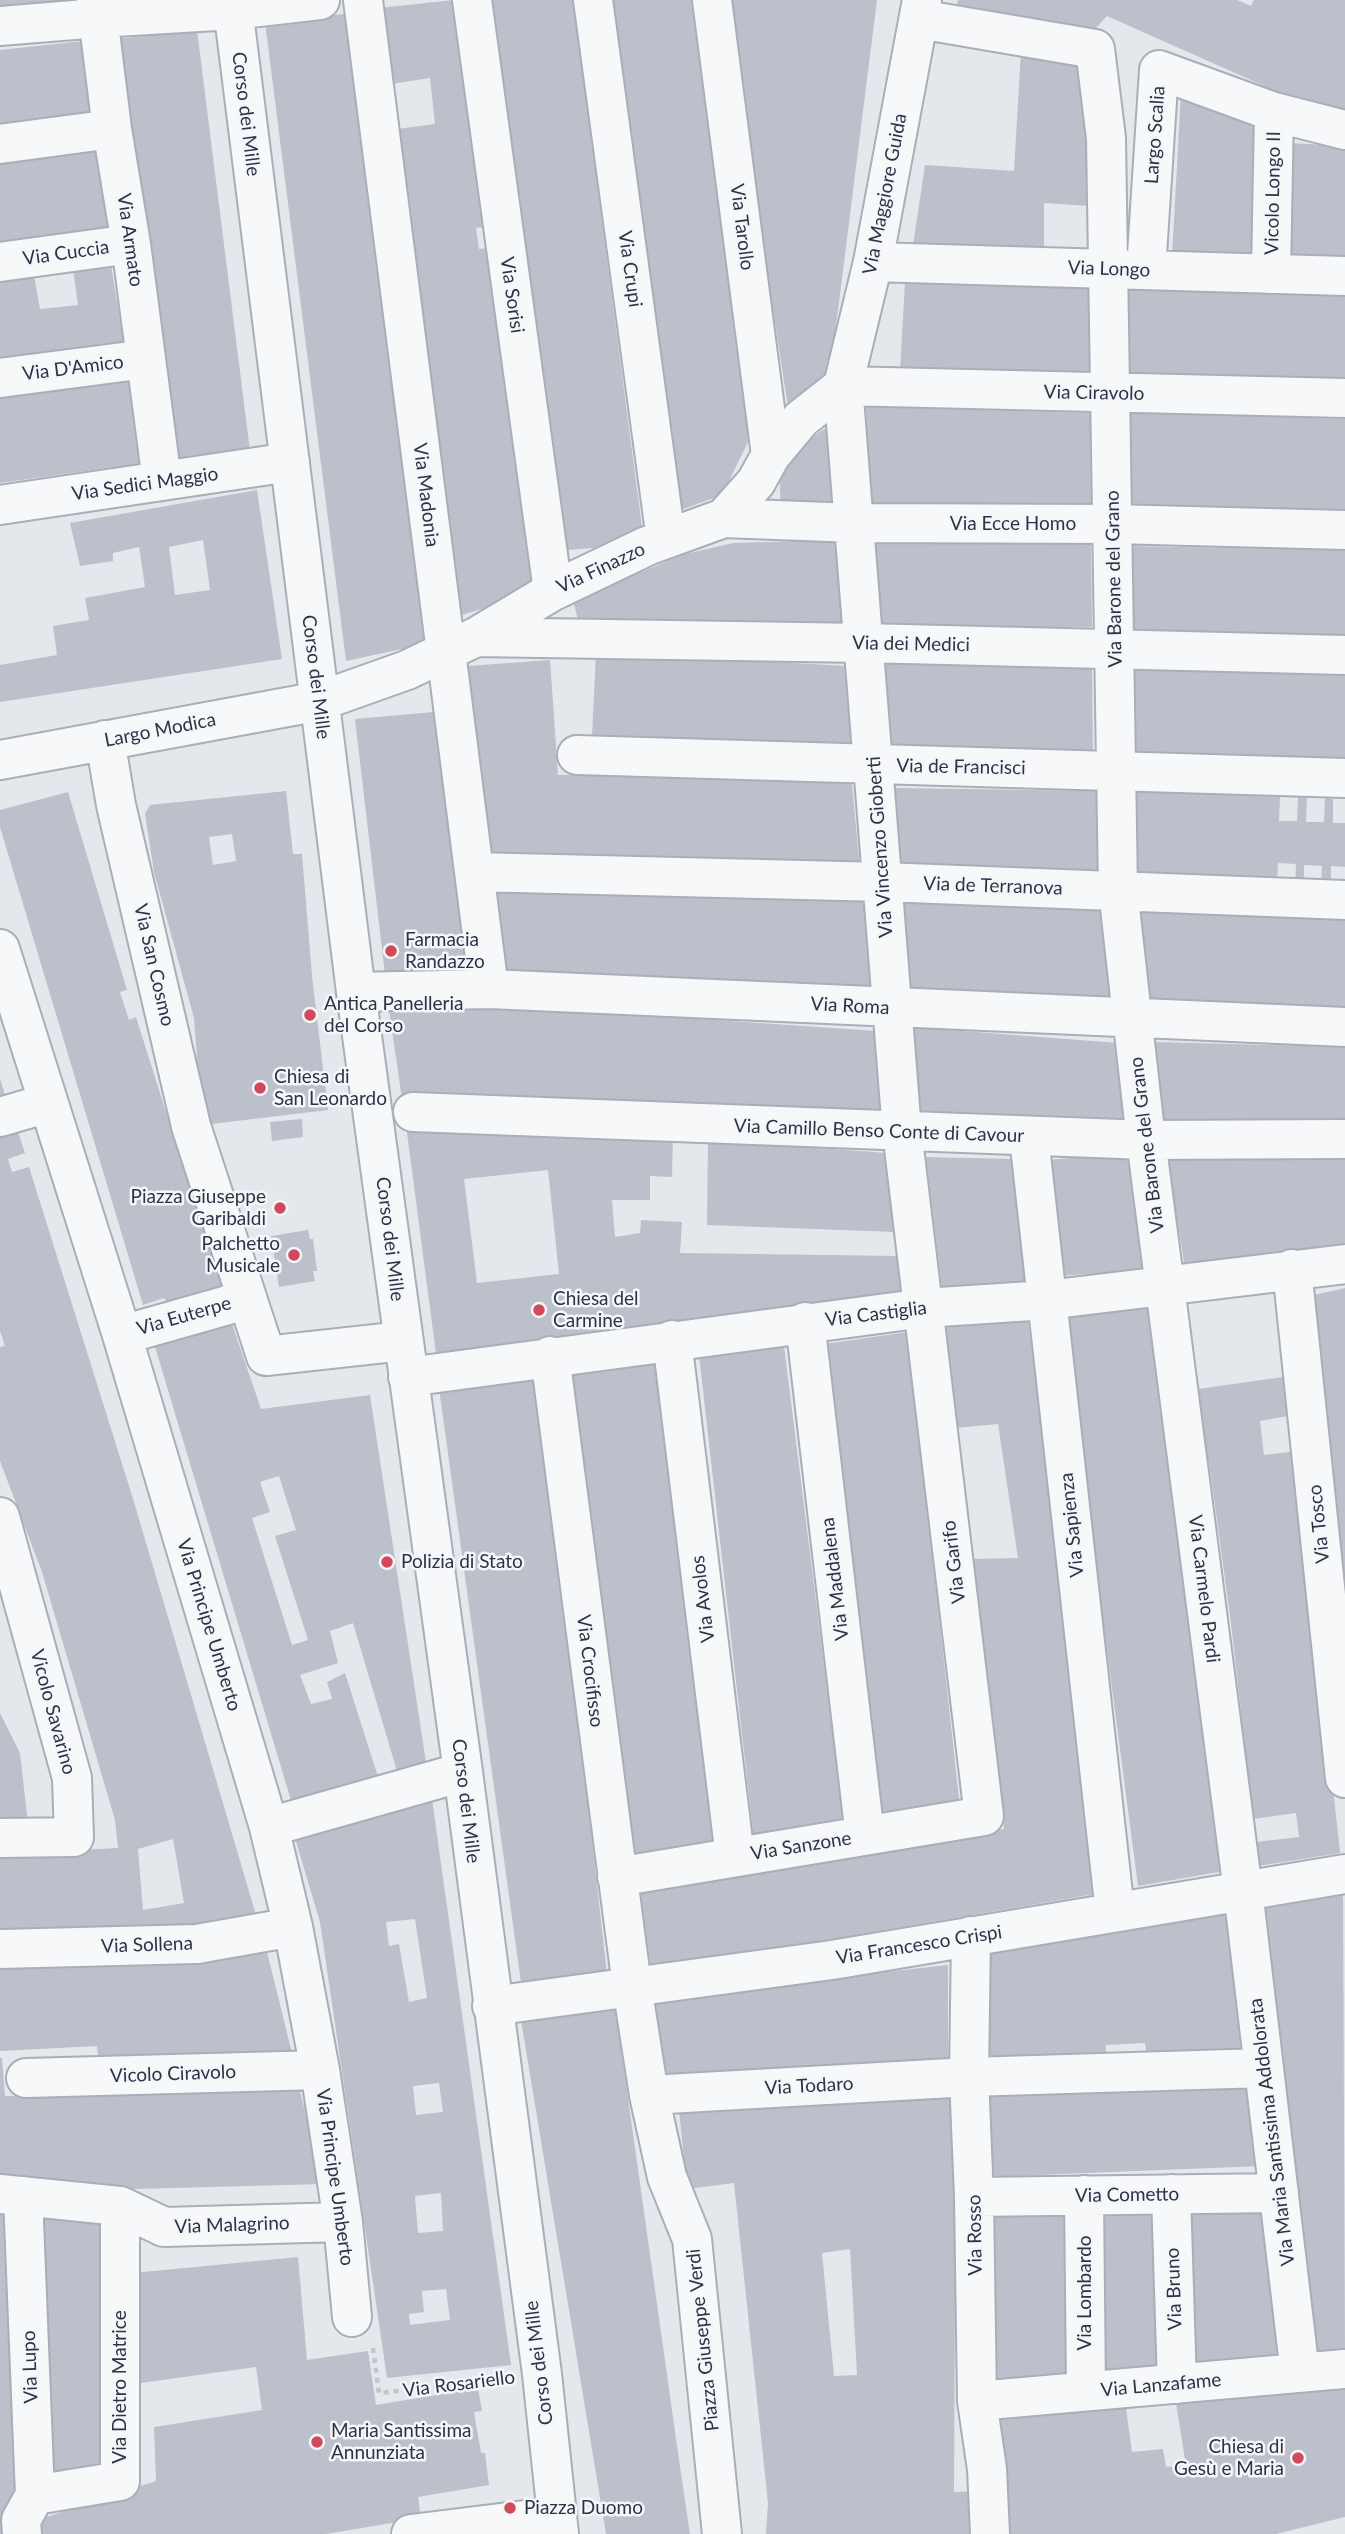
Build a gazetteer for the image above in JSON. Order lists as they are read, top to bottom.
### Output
{
  "streets": {
    "street": [
      "Corso dei Mille",
      "Largo Scalia",
      "Vicolo Longo II",
      "Via Maggiore Guida",
      "Via Tarollo",
      "Via Armato",
      "Via Cuccia",
      "Via Crupi",
      "Via Longo",
      "Via Sorisi",
      "Via D'Amico",
      "Via Ciravolo",
      "Via Sedici Maggio",
      "Via Madonia",
      "Via Ecce Homo",
      "Via Finazzo",
      "Via Barone del Grano",
      "Via dei Medici",
      "Largo Modica",
      "Via de Francisci",
      "Via Vincenzo Gioberti",
      "Via de Terranova",
      "Via San Cosmo",
      "Via Roma",
      "Via Camillo Benso Conte di Cavour",
      "Via Castiglia",
      "Via Euterpe",
      "Via Tosco",
      "Via Sapienza",
      "Via Garifo",
      "Via Maddalena",
      "Via Carmelo Pardi",
      "Via Avolos",
      "Via Principe Umberto",
      "Via Crocifisso",
      "Vicolo Savarino",
      "Via Sanzone",
      "Via Sollena",
      "Via Francesco Crispi",
      "Vicolo Ciravolo",
      "Via Todaro",
      "Via Maria Santissima Addolorata",
      "Via Cometto",
      "Via Malagrino",
      "Via Rosso",
      "Via Bruno",
      "Via Lombardo",
      "Piazza Giuseppe Verdi",
      "Via Lupo",
      "Via Lanzafame",
      "Via Dietro Matrice"
    ],
    "path": ["Via Rosariello"]
  },
  "crossings": [
    ["Corso dei Mille", "Via Sedici Maggio"],
    ["Corso dei Mille", "Via Finazzo"],
    ["Corso dei Mille", "Largo Modica"],
    ["Corso dei Mille", "Via Roma"],
    ["Corso dei Mille", "Via Castiglia"],
    ["Corso dei Mille", "Via Francesco Crispi"],
    ["Corso dei Mille", "Via Rosariello"],
    ["Largo Scalia", "Vicolo Longo II"],
    ["Largo Scalia", "Via Longo"],
    ["Vicolo Longo II", "Via Longo"],
    ["Via Maggiore Guida", "Via Longo"],
    ["Via Maggiore Guida", "Via Ciravolo"],
    ["Via Maggiore Guida", "Via Finazzo"],
    ["Via Maggiore Guida", "Via Barone del Grano"],
    ["Via Maggiore Guida", "Via Vincenzo Gioberti"],
    ["Via Tarollo", "Via Finazzo"],
    ["Via Armato", "Via Cuccia"],
    ["Via Armato", "Via D'Amico"],
    ["Via Armato", "Via Sedici Maggio"],
    ["Via Crupi", "Via Finazzo"],
    ["Via Longo", "Via Barone del Grano"],
    ["Via Sorisi", "Via Finazzo"],
    ["Via Ciravolo", "Via Finazzo"],
    ["Via Ciravolo", "Via Barone del Grano"],
    ["Via Ciravolo", "Via Vincenzo Gioberti"],
    ["Via Madonia", "Via Finazzo"],
    ["Via Madonia", "Via dei Medici"],
    ["Via Madonia", "Via de Terranova"],
    ["Via Madonia", "Via Roma"],
    ["Via Ecce Homo", "Via Finazzo"],
    ["Via Ecce Homo", "Via Barone del Grano"],
    ["Via Ecce Homo", "Via Vincenzo Gioberti"],
    ["Via Finazzo", "Via dei Medici"],
    ["Via Finazzo", "Largo Modica"],
    ["Via Finazzo", "Via Vincenzo Gioberti"],
    ["Via Barone del Grano", "Via dei Medici"],
    ["Via Barone del Grano", "Via de Francisci"],
    ["Via Barone del Grano", "Via de Terranova"],
    ["Via Barone del Grano", "Via Roma"],
    ["Via Barone del Grano", "Via Camillo Benso Conte di Cavour"],
    ["Via Barone del Grano", "Via Castiglia"],
    ["Via Barone del Grano", "Via Carmelo Pardi"],
    ["Via dei Medici", "Via Vincenzo Gioberti"],
    ["Largo Modica", "Via San Cosmo"],
    ["Via de Francisci", "Via Vincenzo Gioberti"],
    ["Via Vincenzo Gioberti", "Via de Terranova"],
    ["Via Vincenzo Gioberti", "Via Roma"],
    ["Via Vincenzo Gioberti", "Via Camillo Benso Conte di Cavour"],
    ["Via Vincenzo Gioberti", "Via Castiglia"],
    ["Via Vincenzo Gioberti", "Via Garifo"],
    ["Via San Cosmo", "Via Castiglia"],
    ["Via San Cosmo", "Via Euterpe"],
    ["Via Camillo Benso Conte di Cavour", "Via Sapienza"],
    ["Via Castiglia", "Via Euterpe"],
    ["Via Castiglia", "Via Tosco"],
    ["Via Castiglia", "Via Sapienza"],
    ["Via Castiglia", "Via Garifo"],
    ["Via Castiglia", "Via Maddalena"],
    ["Via Castiglia", "Via Carmelo Pardi"],
    ["Via Castiglia", "Via Avolos"],
    ["Via Castiglia", "Via Crocifisso"],
    ["Via Euterpe", "Via Principe Umberto"],
    ["Via Sapienza", "Via Francesco Crispi"],
    ["Via Garifo", "Via Sanzone"],
    ["Via Maddalena", "Via Sanzone"],
    ["Via Carmelo Pardi", "Via Francesco Crispi"],
    ["Via Carmelo Pardi", "Via Maria Santissima Addolorata"],
    ["Via Avolos", "Via Sanzone"],
    ["Via Principe Umberto", "Via Sollena"],
    ["Via Principe Umberto", "Vicolo Ciravolo"],
    ["Via Principe Umberto", "Via Malagrino"],
    ["Via Principe Umberto", "Via Rosariello"],
    ["Via Crocifisso", "Via Sanzone"],
    ["Via Crocifisso", "Via Francesco Crispi"],
    ["Via Crocifisso", "Piazza Giuseppe Verdi"],
    ["Via Francesco Crispi", "Via Maria Santissima Addolorata"],
    ["Via Francesco Crispi", "Via Rosso"],
    ["Via Francesco Crispi", "Piazza Giuseppe Verdi"],
    ["Via Todaro", "Via Maria Santissima Addolorata"],
    ["Via Todaro", "Via Rosso"],
    ["Via Todaro", "Piazza Giuseppe Verdi"],
    ["Via Maria Santissima Addolorata", "Via Cometto"],
    ["Via Maria Santissima Addolorata", "Via Lanzafame"],
    ["Via Cometto", "Via Rosso"],
    ["Via Cometto", "Via Bruno"],
    ["Via Cometto", "Via Lombardo"],
    ["Via Malagrino", "Via Lupo"],
    ["Via Malagrino", "Via Dietro Matrice"],
    ["Via Rosso", "Via Lanzafame"],
    ["Via Bruno", "Via Lanzafame"],
    ["Via Lombardo", "Via Lanzafame"],
    ["Via Lupo", "Via Dietro Matrice"]
  ],
  "places": [
    "Farmacia Randazzo",
    "Antica Panelleria del Corso",
    "Chiesa di San Leonardo",
    "Piazza Giuseppe Garibaldi",
    "Palchetto Musicale",
    "Chiesa del Carmine",
    "Polizia di Stato",
    "Maria Santissima Annunziata",
    "Chiesa di Gesù e Maria",
    "Piazza Duomo"
  ]
}
